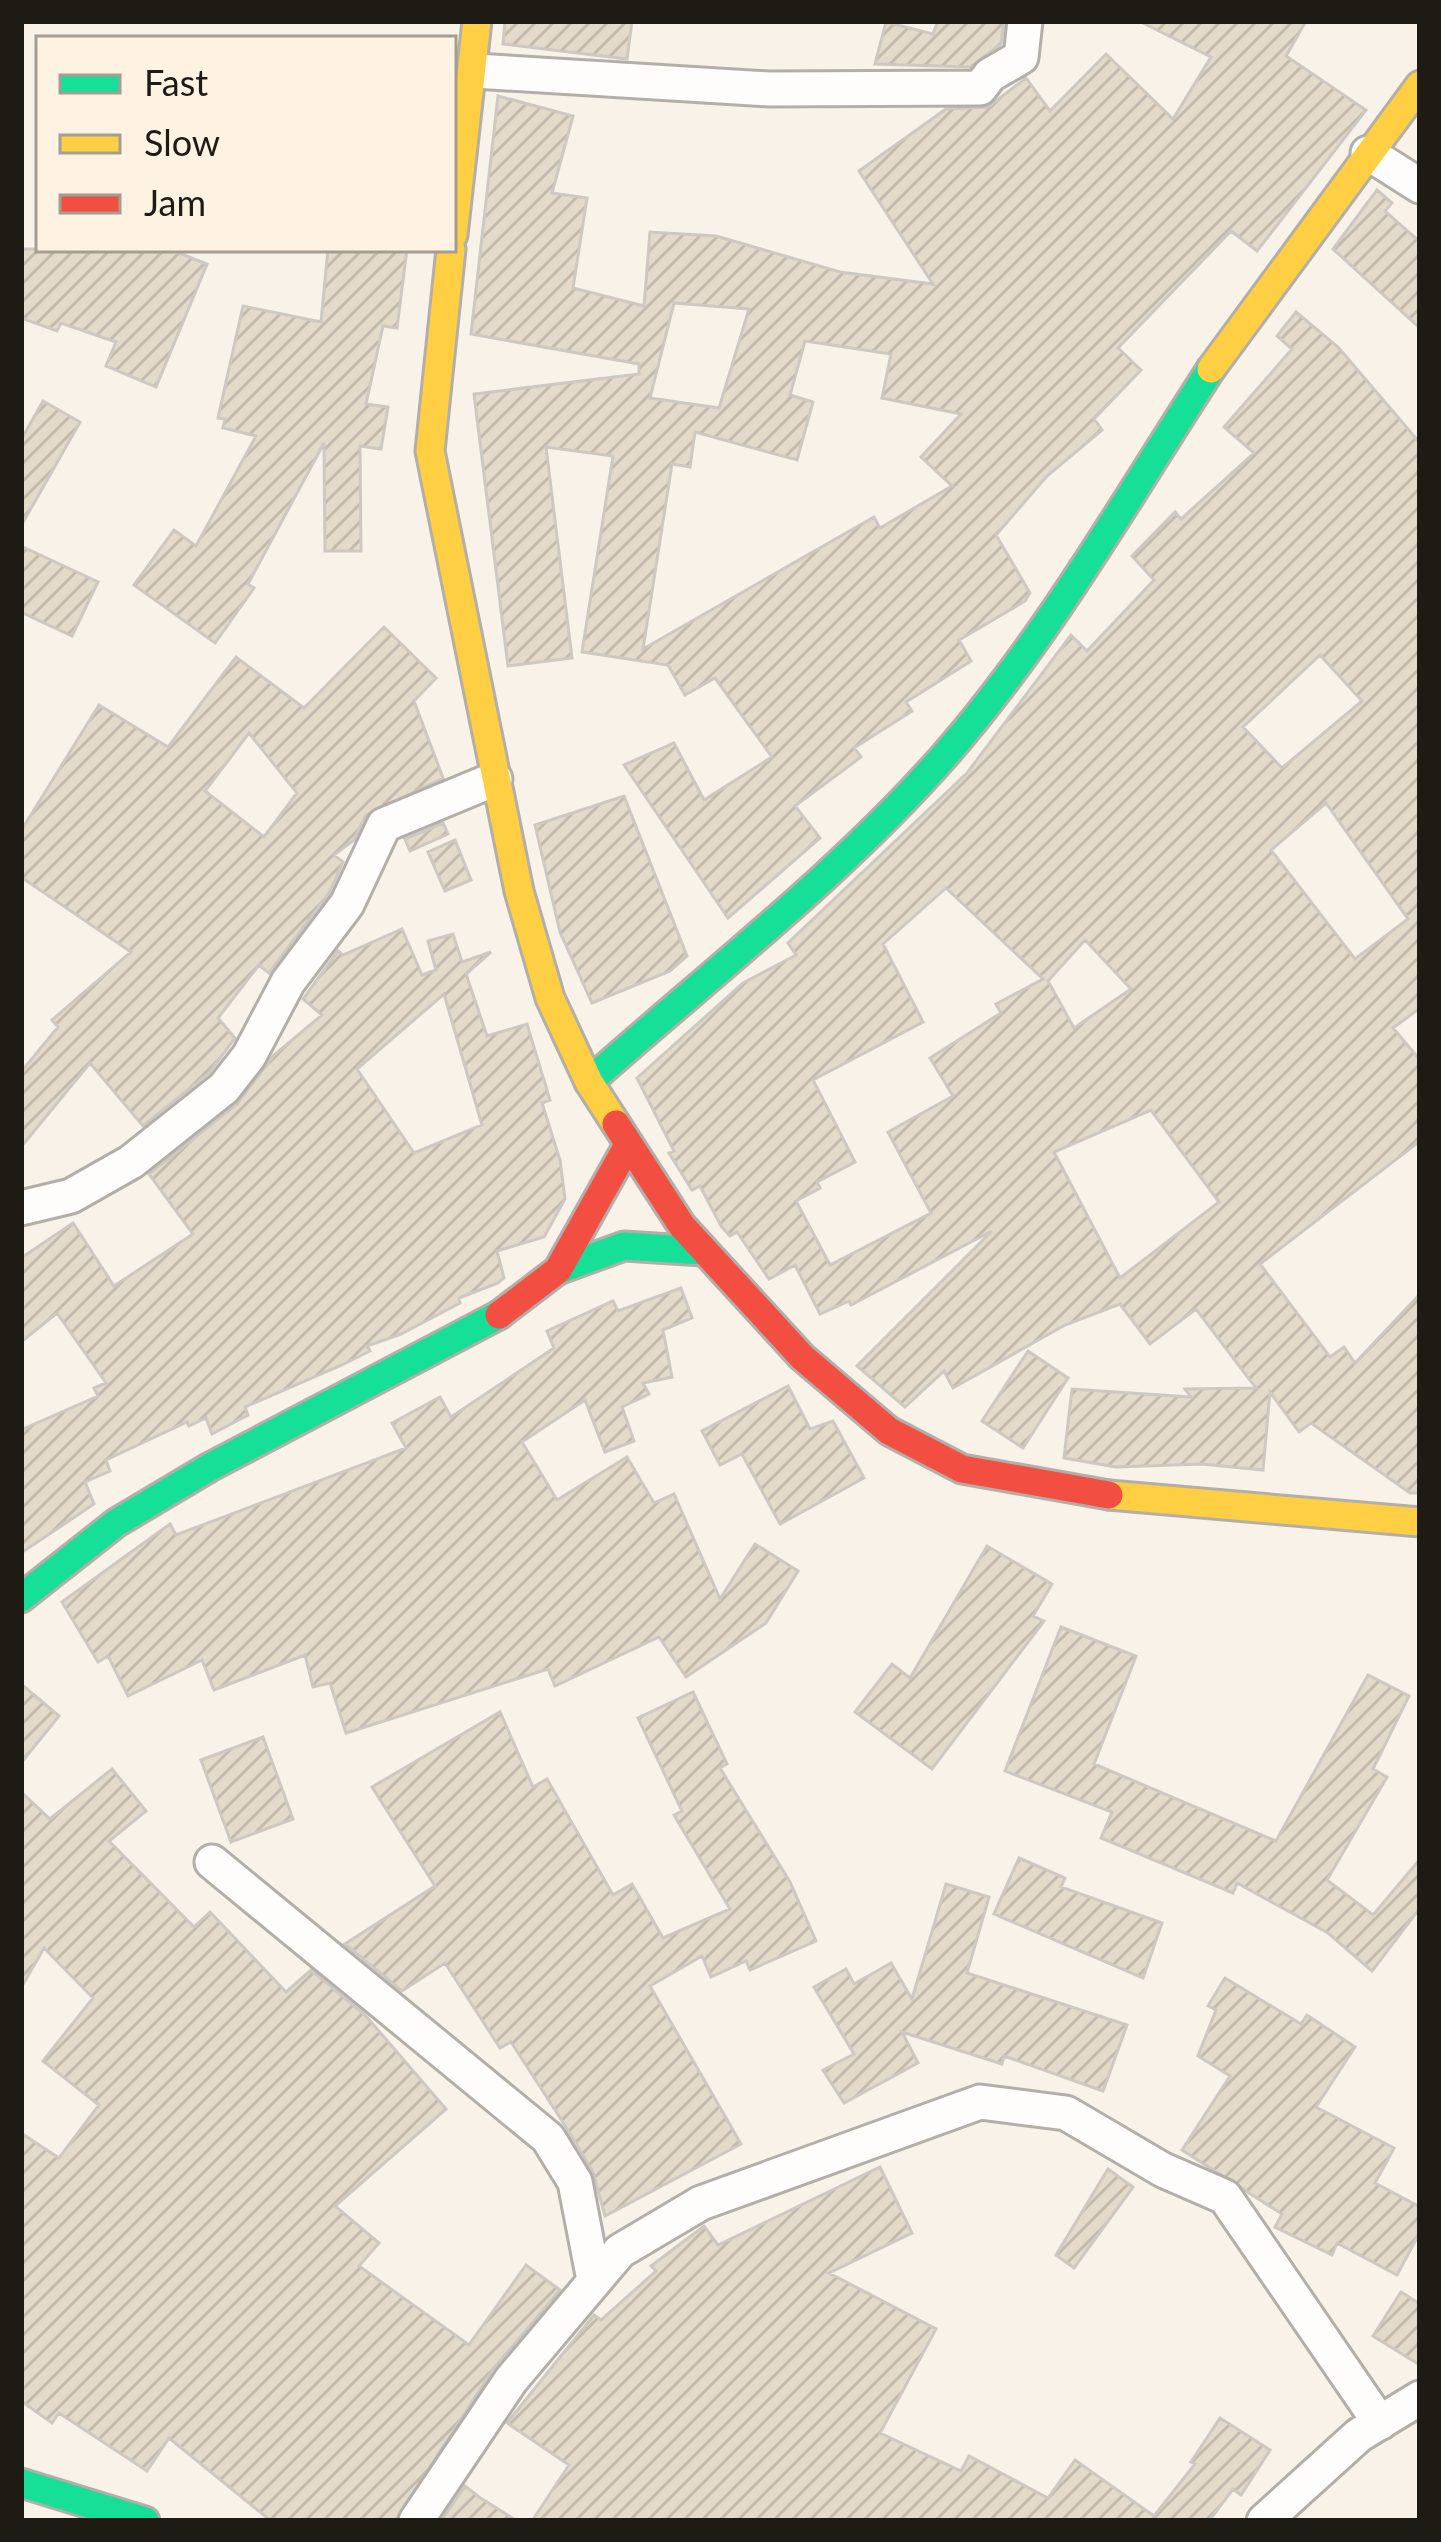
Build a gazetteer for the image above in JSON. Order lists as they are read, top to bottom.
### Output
{
  "legend": ["Fast", "Slow", "Jam"]
}
